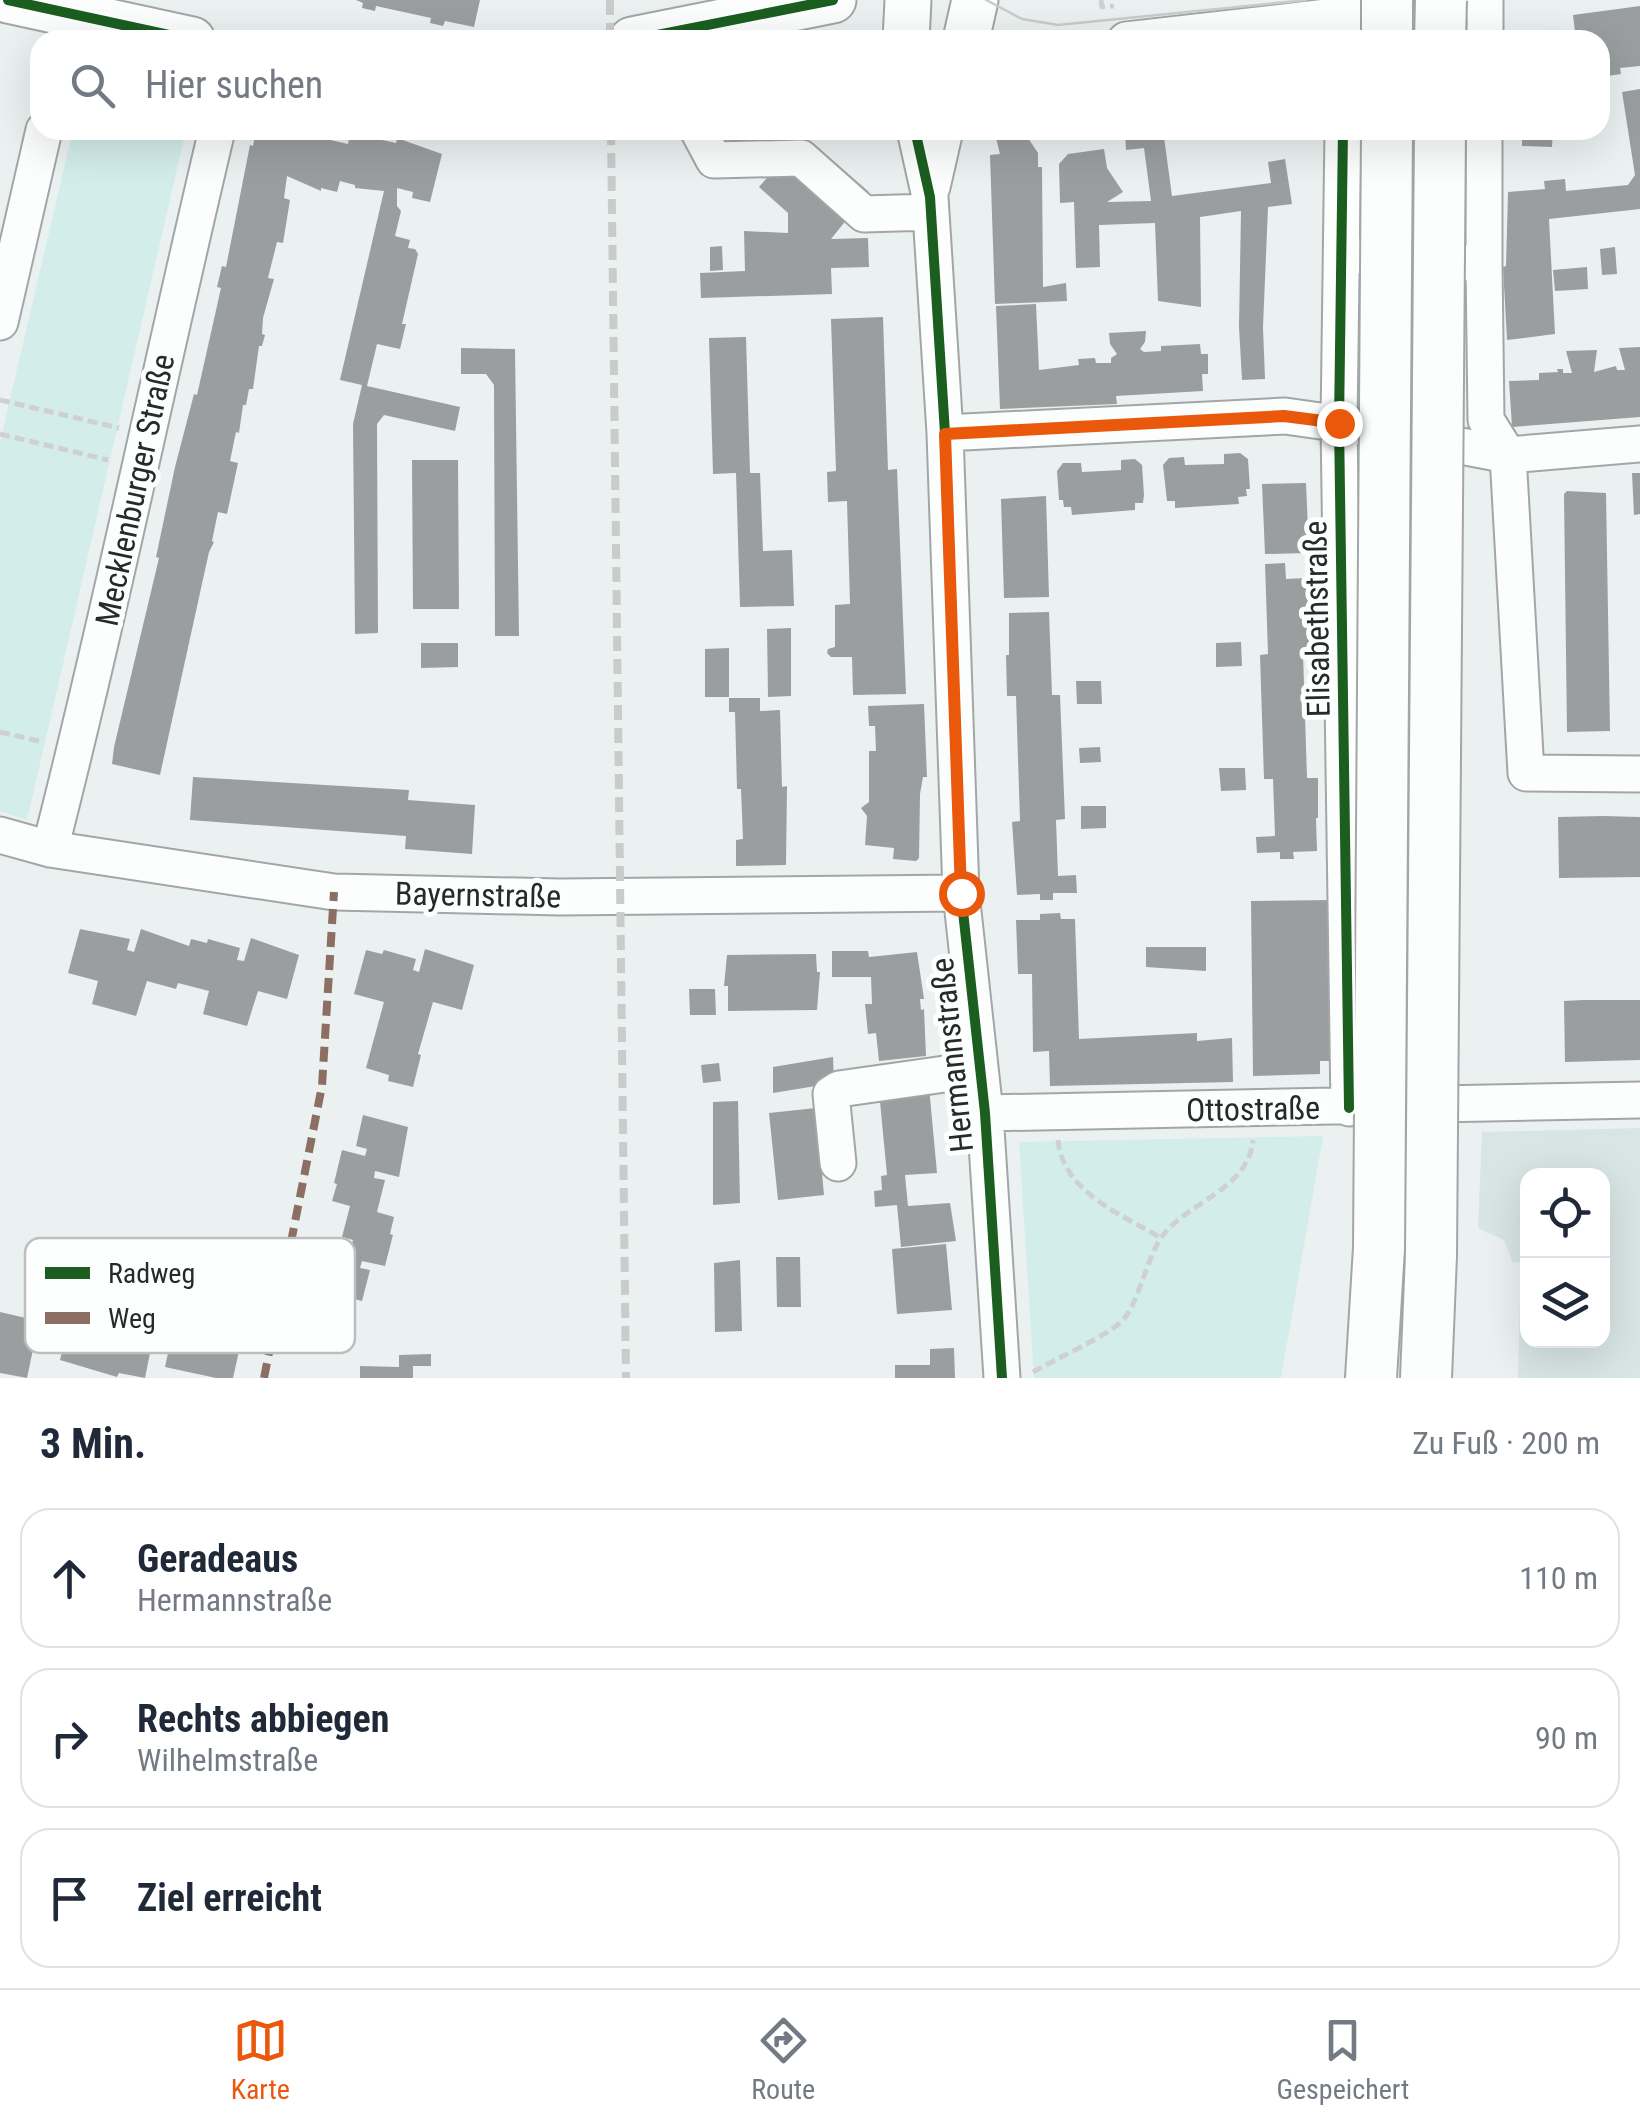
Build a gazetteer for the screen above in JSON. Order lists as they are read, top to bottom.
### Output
{
  "streets": {
    "street": [
      "Mecklenburger Straße",
      "Elisabethstraße",
      "Bayernstraße",
      "Hermannstraße",
      "Ottostraße"
    ]
  },
  "crossings": [
    ["Mecklenburger Straße", "Bayernstraße"],
    ["Elisabethstraße", "Ottostraße"],
    ["Bayernstraße", "Hermannstraße"],
    ["Hermannstraße", "Ottostraße"]
  ],
  "legend": ["Radweg", "Weg"],
  "page": {
    "search": "Hier suchen",
    "heading": ["3 Min.", "Zu Fuß · 200 m"],
    "list": [
      ["Geradeaus", "Hermannstraße", "110 m"],
      ["Rechts abbiegen", "Wilhelmstraße", "90 m"],
      "Ziel erreicht"
    ],
    "nav": ["Karte", "Route", "Gespeichert"]
  }
}
